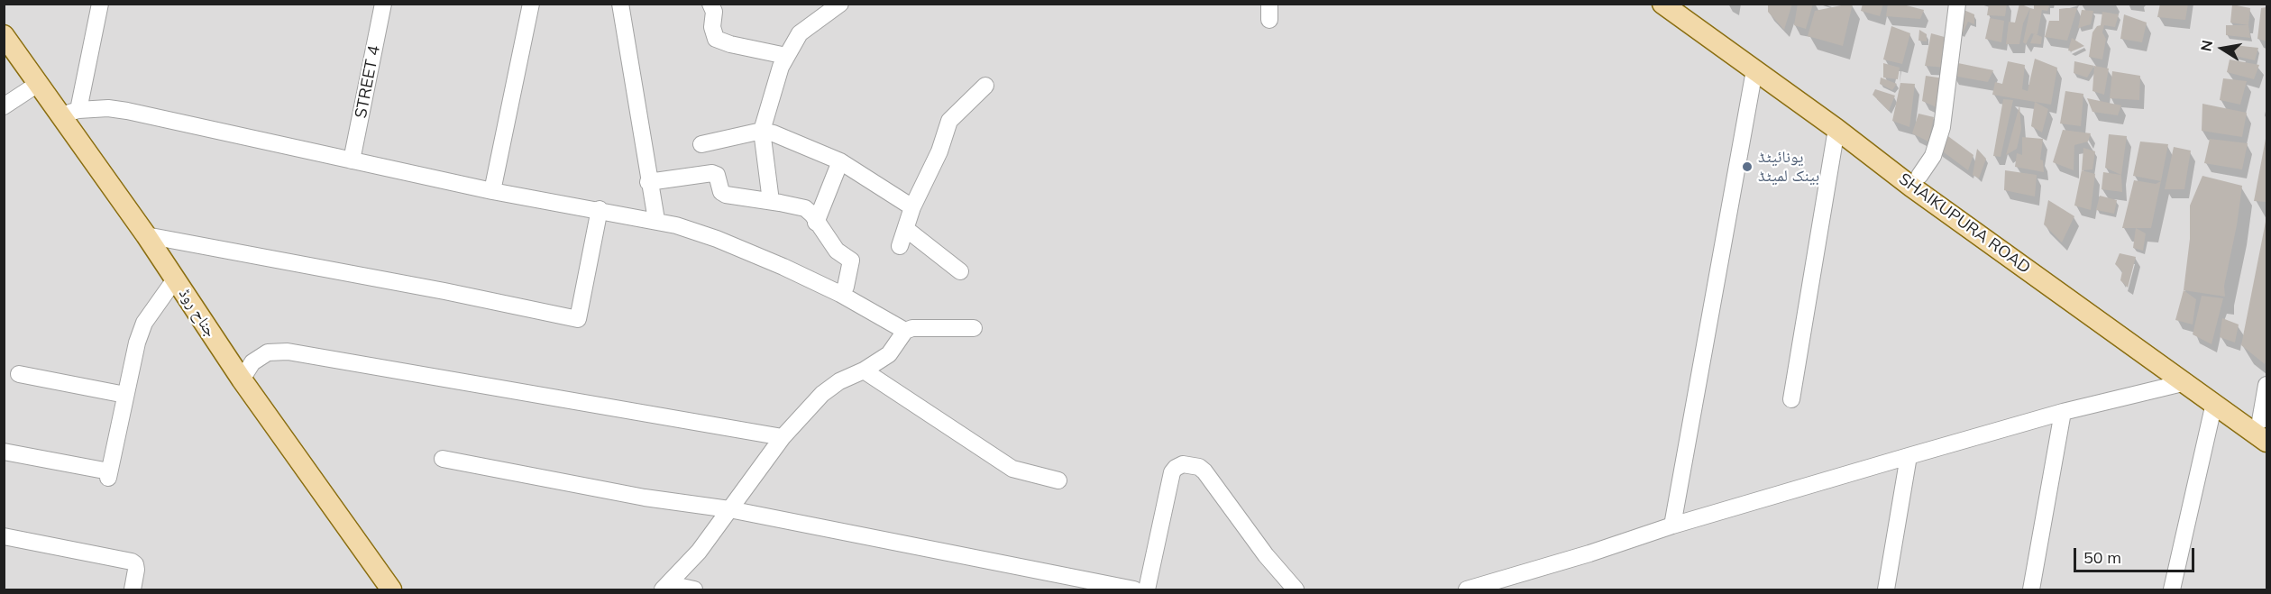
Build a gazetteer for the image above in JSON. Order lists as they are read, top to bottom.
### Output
{
  "streets": {
    "main road": ["SHAIKUPURA ROAD", "جناح روڈ"],
    "street": ["STREET 4"]
  },
  "places": ["یونائیٹڈ بینک لمیٹڈ"],
  "scale_bar": "50 m",
  "north": "left"
}
